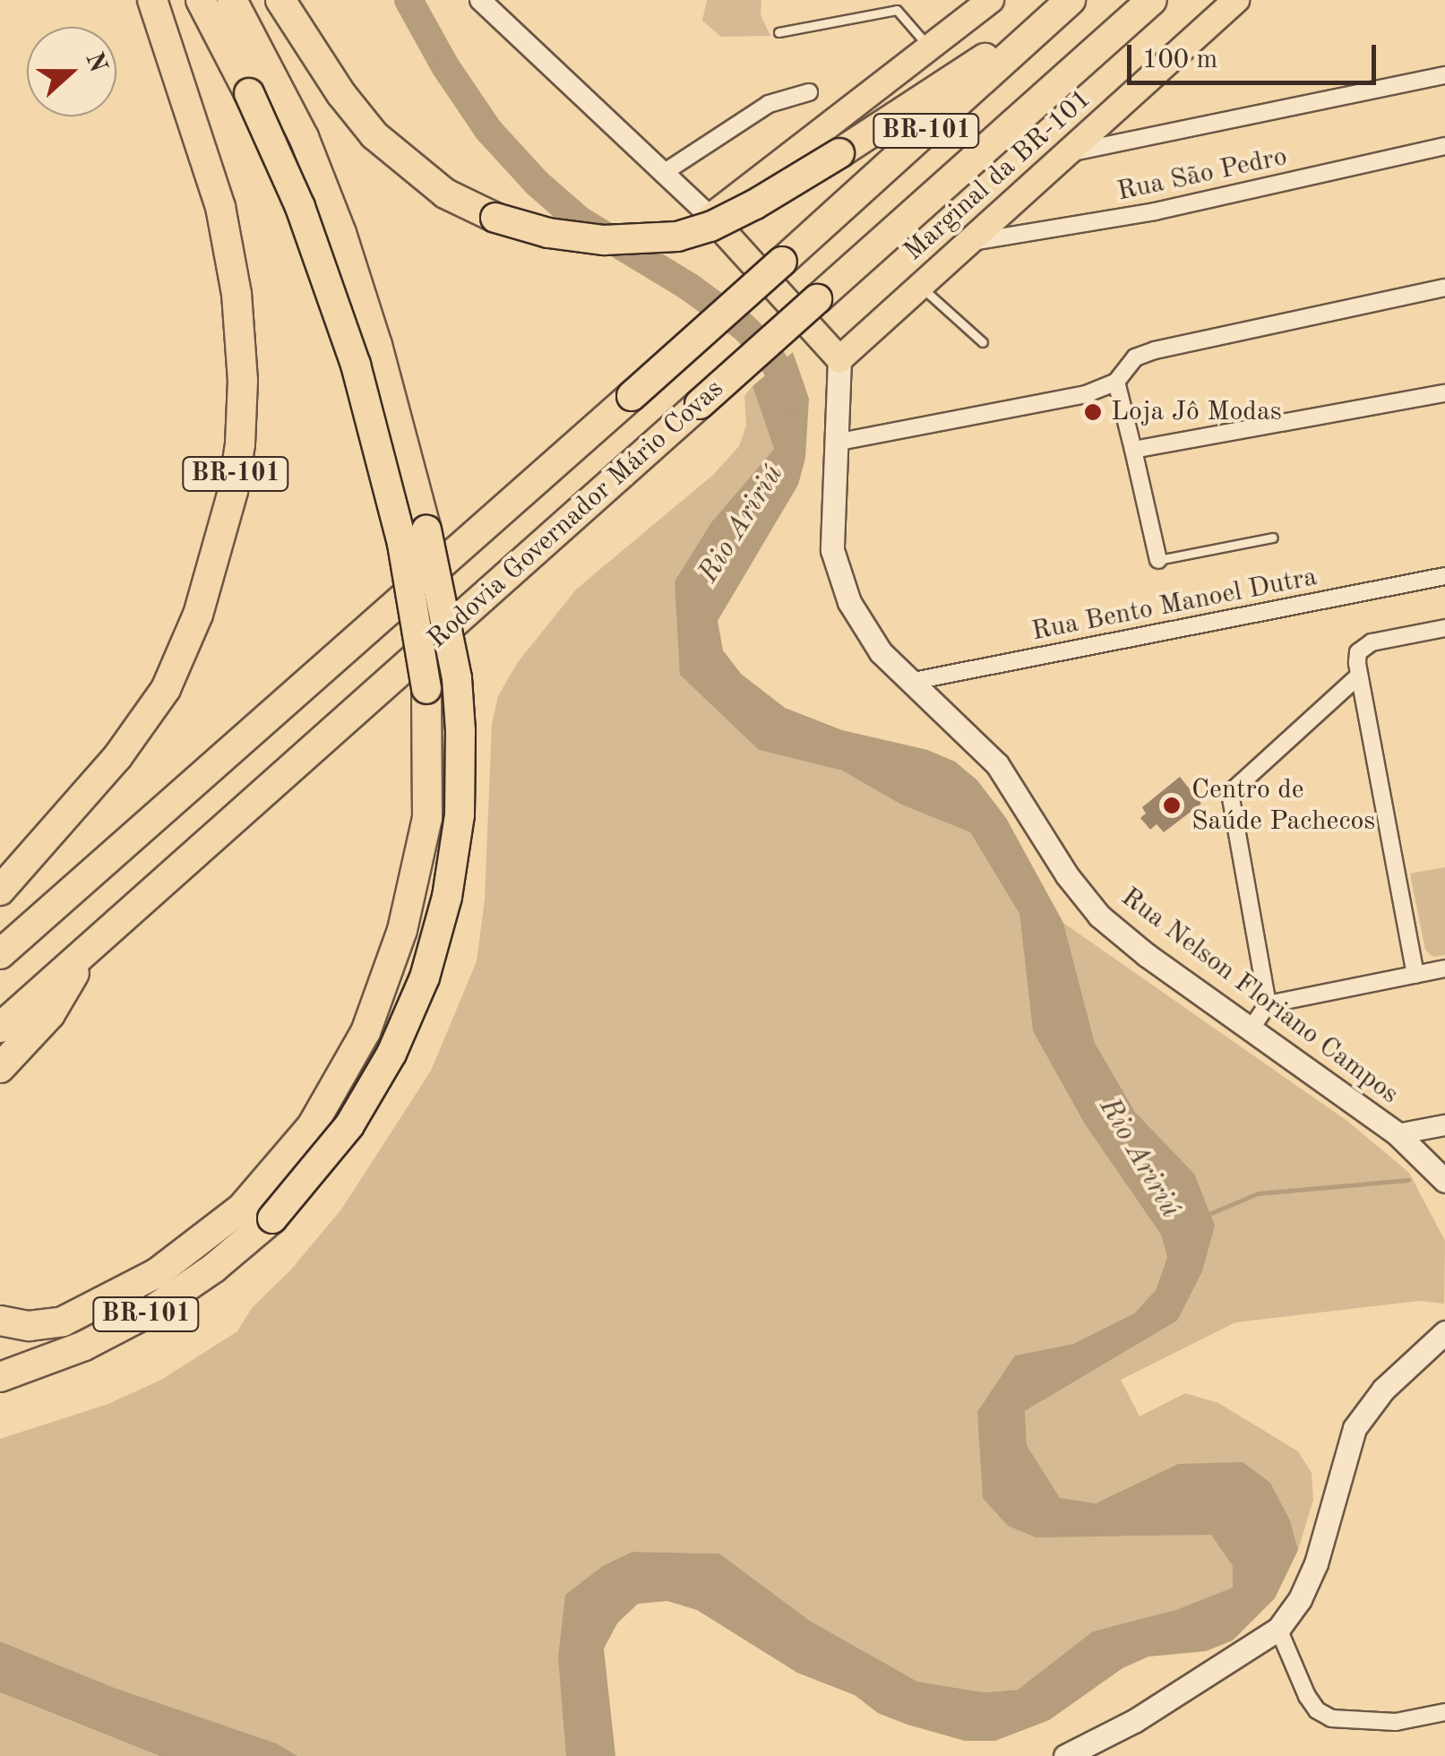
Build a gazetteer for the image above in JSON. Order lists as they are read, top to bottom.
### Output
{
  "streets": {
    "highway": ["BR-101", "Rodovia Governador Mário Covas"],
    "main road": ["Marginal da BR-101", "Rua Nelson Floriano Campos"],
    "street": ["Rua São Pedro", "Rua Bento Manoel Dutra"]
  },
  "crossings": [
    ["BR-101", "Rodovia Governador Mário Covas"],
    ["Rua São Pedro", "Marginal da BR-101"],
    ["Marginal da BR-101", "Rua Nelson Floriano Campos"],
    ["Rua Bento Manoel Dutra", "Rua Nelson Floriano Campos"]
  ],
  "water": ["Rio Aririú"],
  "places": ["Loja Jô Modas", "Centro de Saúde Pachecos"],
  "scale_bar": "100 m",
  "north": "right"
}
